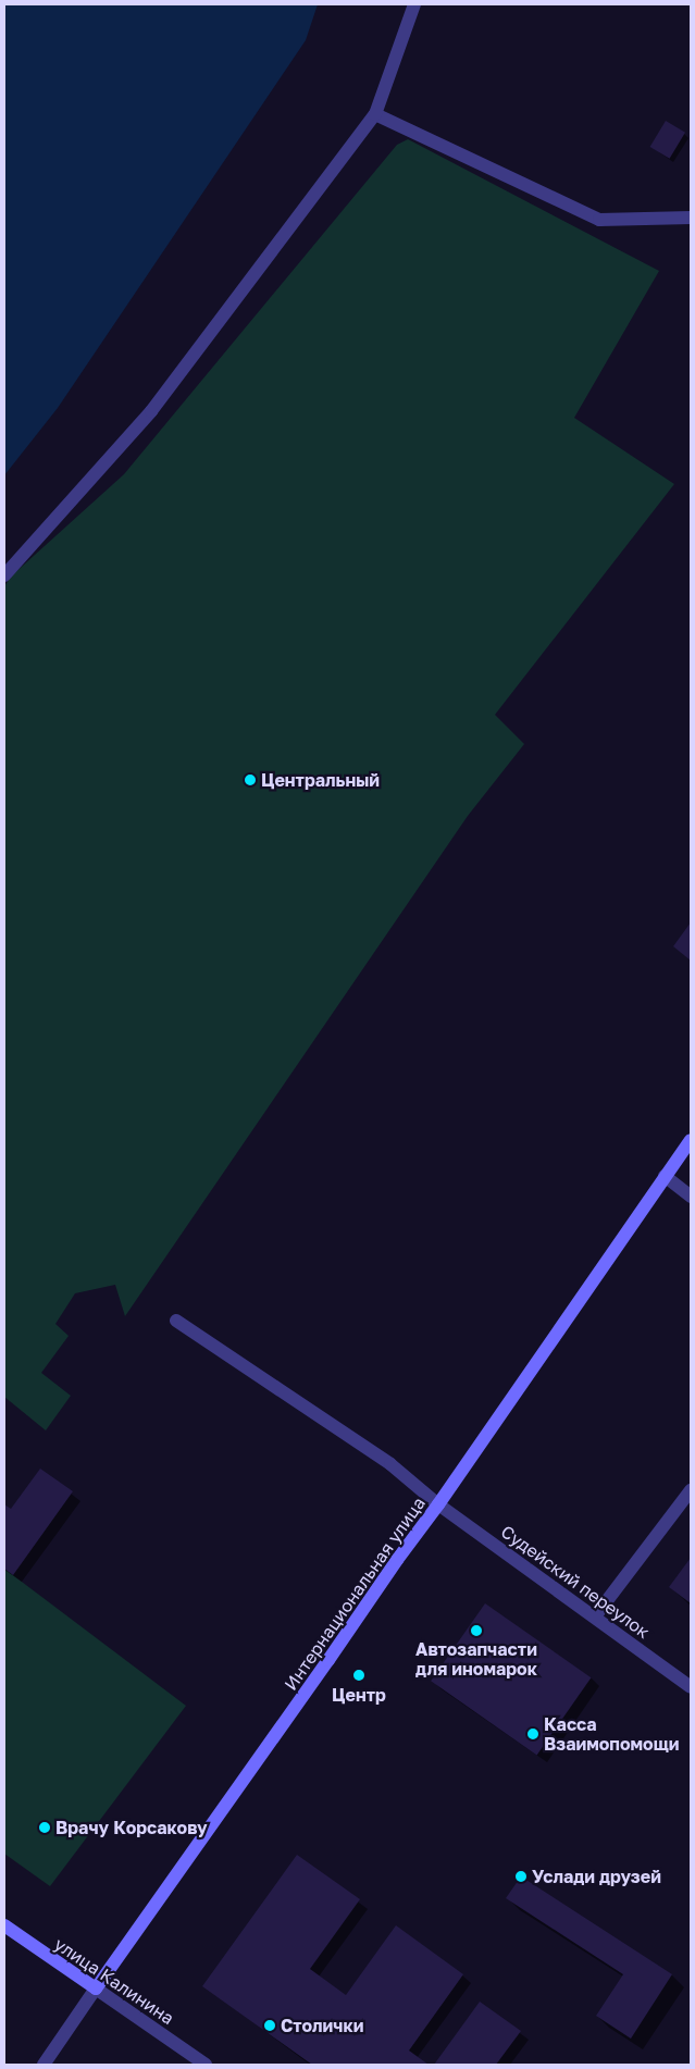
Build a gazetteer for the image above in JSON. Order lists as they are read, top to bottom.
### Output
{
  "streets": {
    "main road": ["Интернациональная улица", "улица Калинина"],
    "street": ["Судейский переулок"]
  },
  "crossings": [
    ["Судейский переулок", "Интернациональная улица"],
    ["Интернациональная улица", "улица Калинина"]
  ],
  "places": [
    "Центральный",
    "Автозапчасти для иномарок",
    "Центр",
    "Касса Взаимопомощи",
    "Врачу Корсакову",
    "Услади друзей",
    "Столички"
  ]
}
